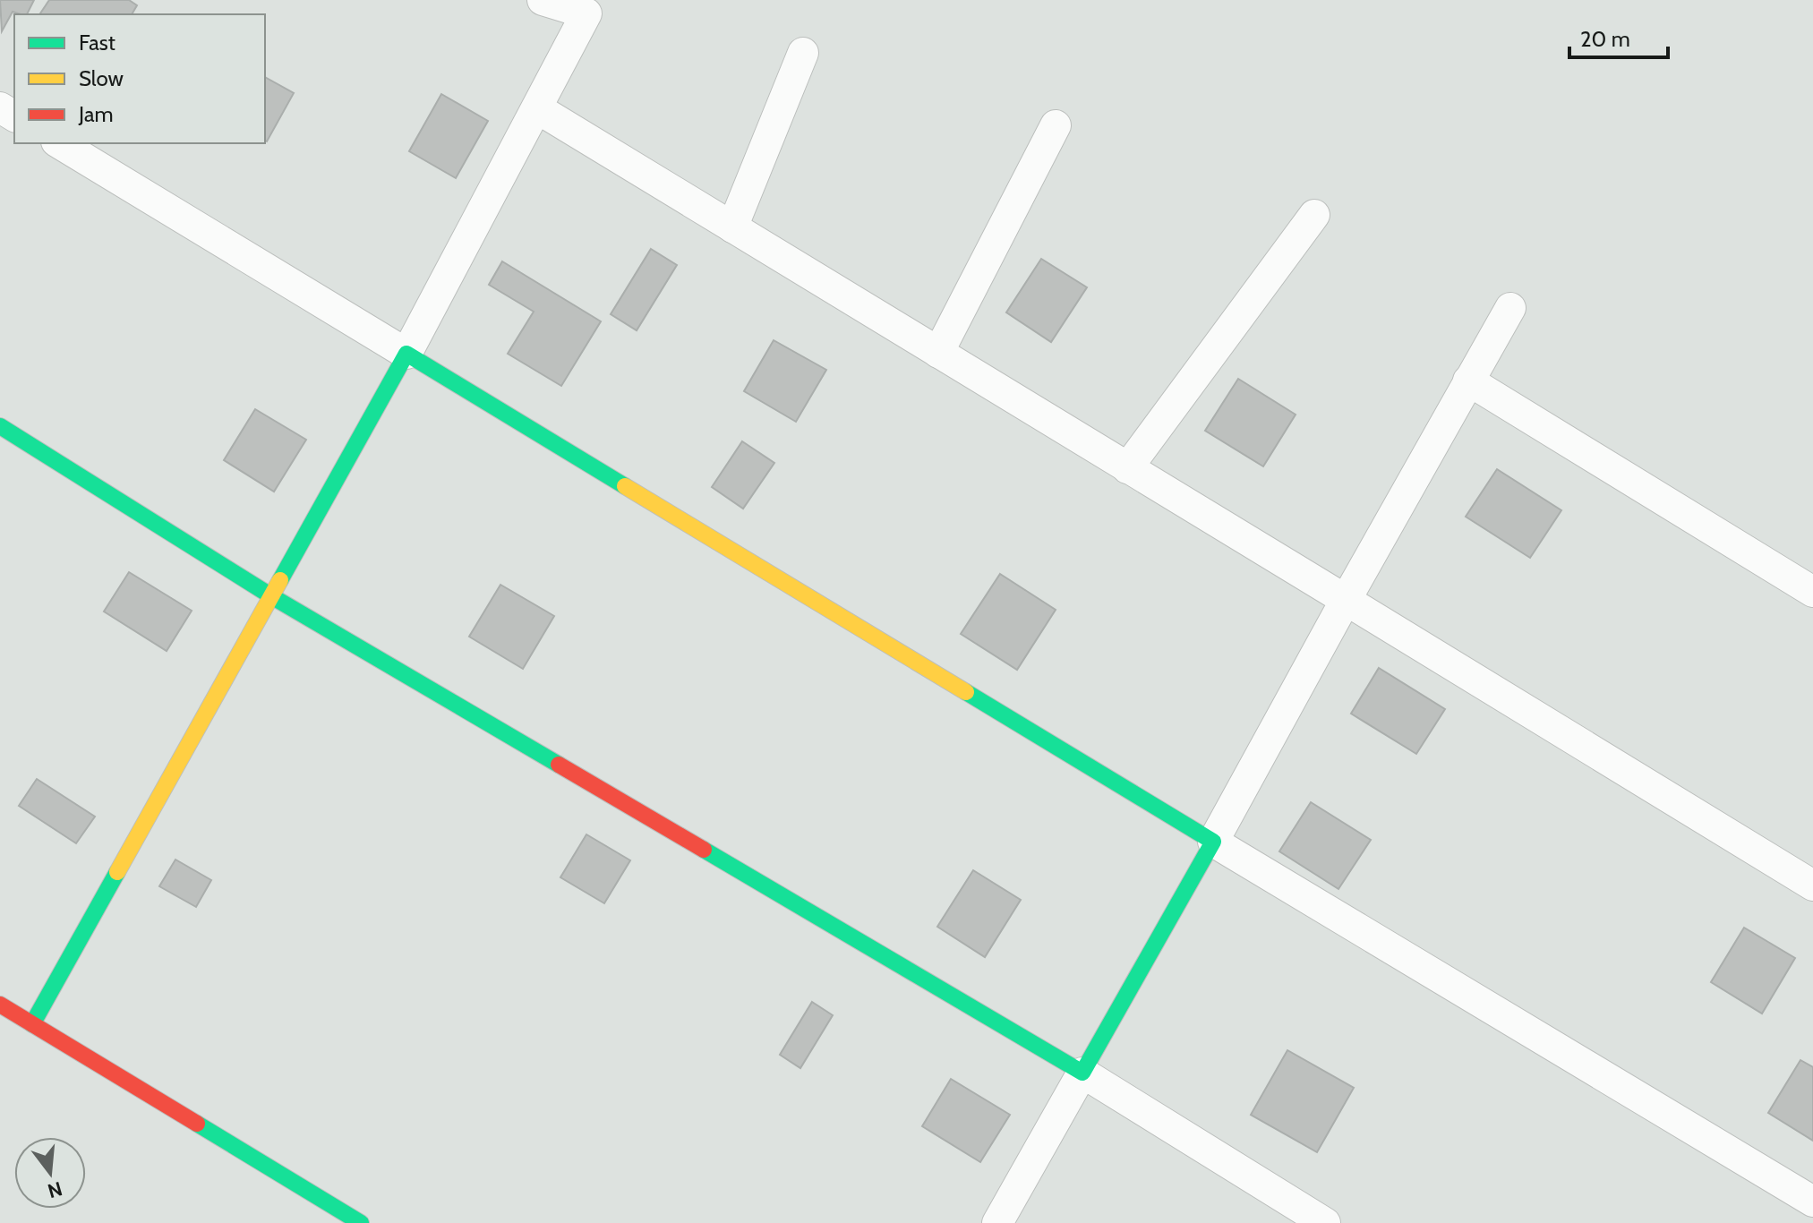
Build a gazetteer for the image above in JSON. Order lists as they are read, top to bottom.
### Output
{
  "legend": ["Fast", "Slow", "Jam"],
  "scale_bar": "20 m",
  "north": "bottom"
}
